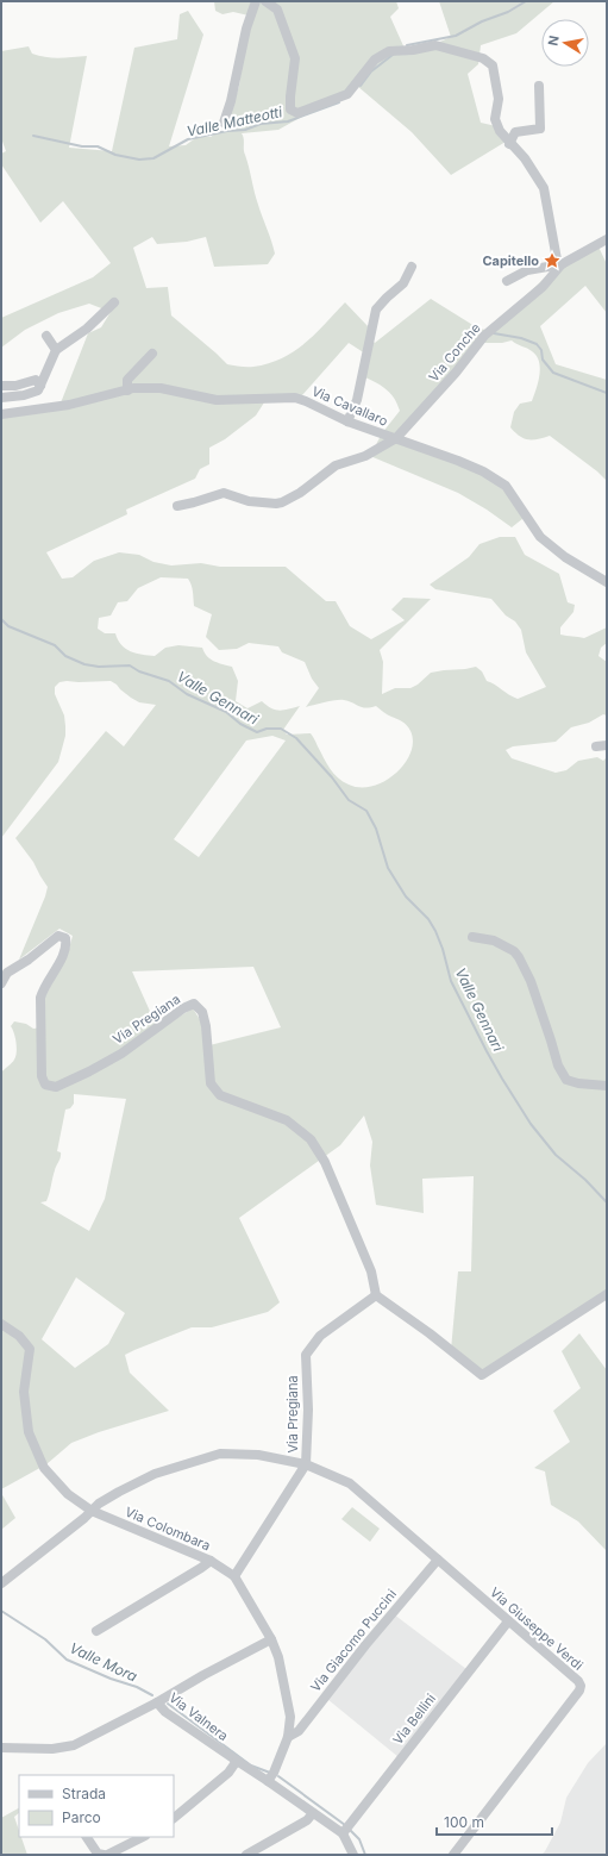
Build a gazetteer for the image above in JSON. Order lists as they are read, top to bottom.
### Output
{
  "streets": {
    "street": [
      "Via Conche",
      "Via Cavallaro",
      "Via Pregiana",
      "Via Colombara",
      "Via Giuseppe Verdi",
      "Via Giacomo Puccini",
      "Via Valnera",
      "Via Bellini"
    ]
  },
  "crossings": [
    ["Via Conche", "Via Cavallaro"],
    ["Via Pregiana", "Via Colombara"],
    ["Via Pregiana", "Via Giuseppe Verdi"],
    ["Via Colombara", "Via Giuseppe Verdi"],
    ["Via Colombara", "Via Giacomo Puccini"],
    ["Via Colombara", "Via Valnera"],
    ["Via Giuseppe Verdi", "Via Giacomo Puccini"],
    ["Via Giuseppe Verdi", "Via Bellini"],
    ["Via Valnera", "Via Bellini"]
  ],
  "water": ["Valle Matteotti", "Valle Gennari", "Valle Mora"],
  "places": {
    "place": ["Capitello"]
  },
  "legend": ["Strada", "Parco"],
  "scale_bar": "100 m",
  "north": "left"
}
